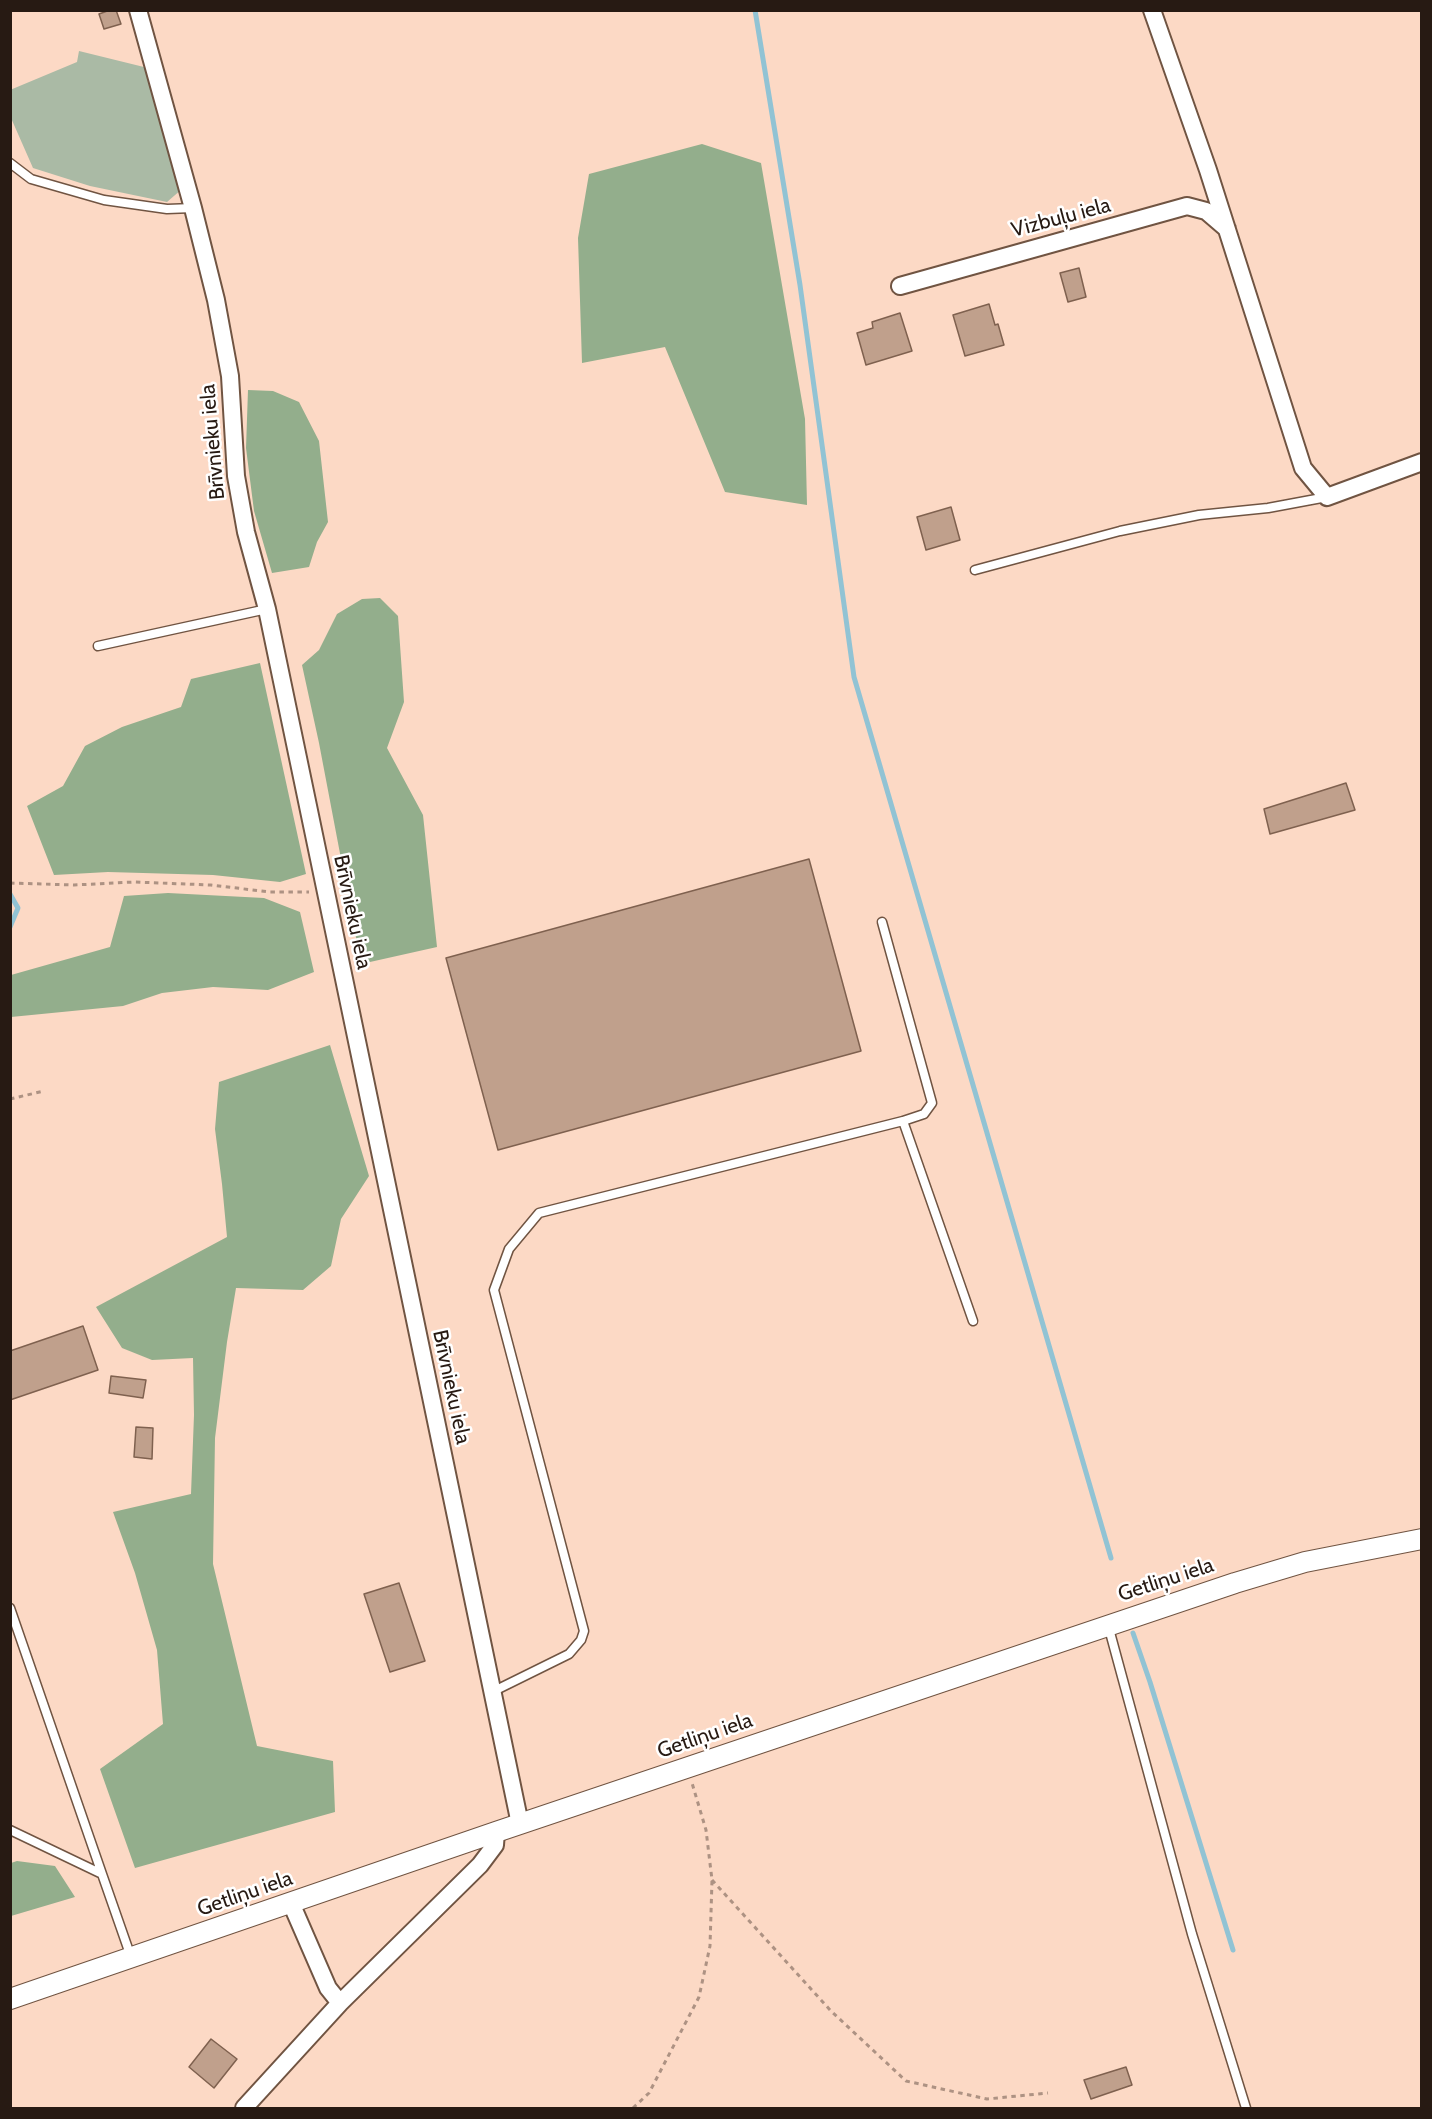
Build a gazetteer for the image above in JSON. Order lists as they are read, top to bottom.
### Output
{
  "streets": {
    "street": ["Vizbuļu iela", "Brīvnieku iela", "Getliņu iela"]
  },
  "crossings": [
    ["Brīvnieku iela", "Getliņu iela"]
  ]
}
